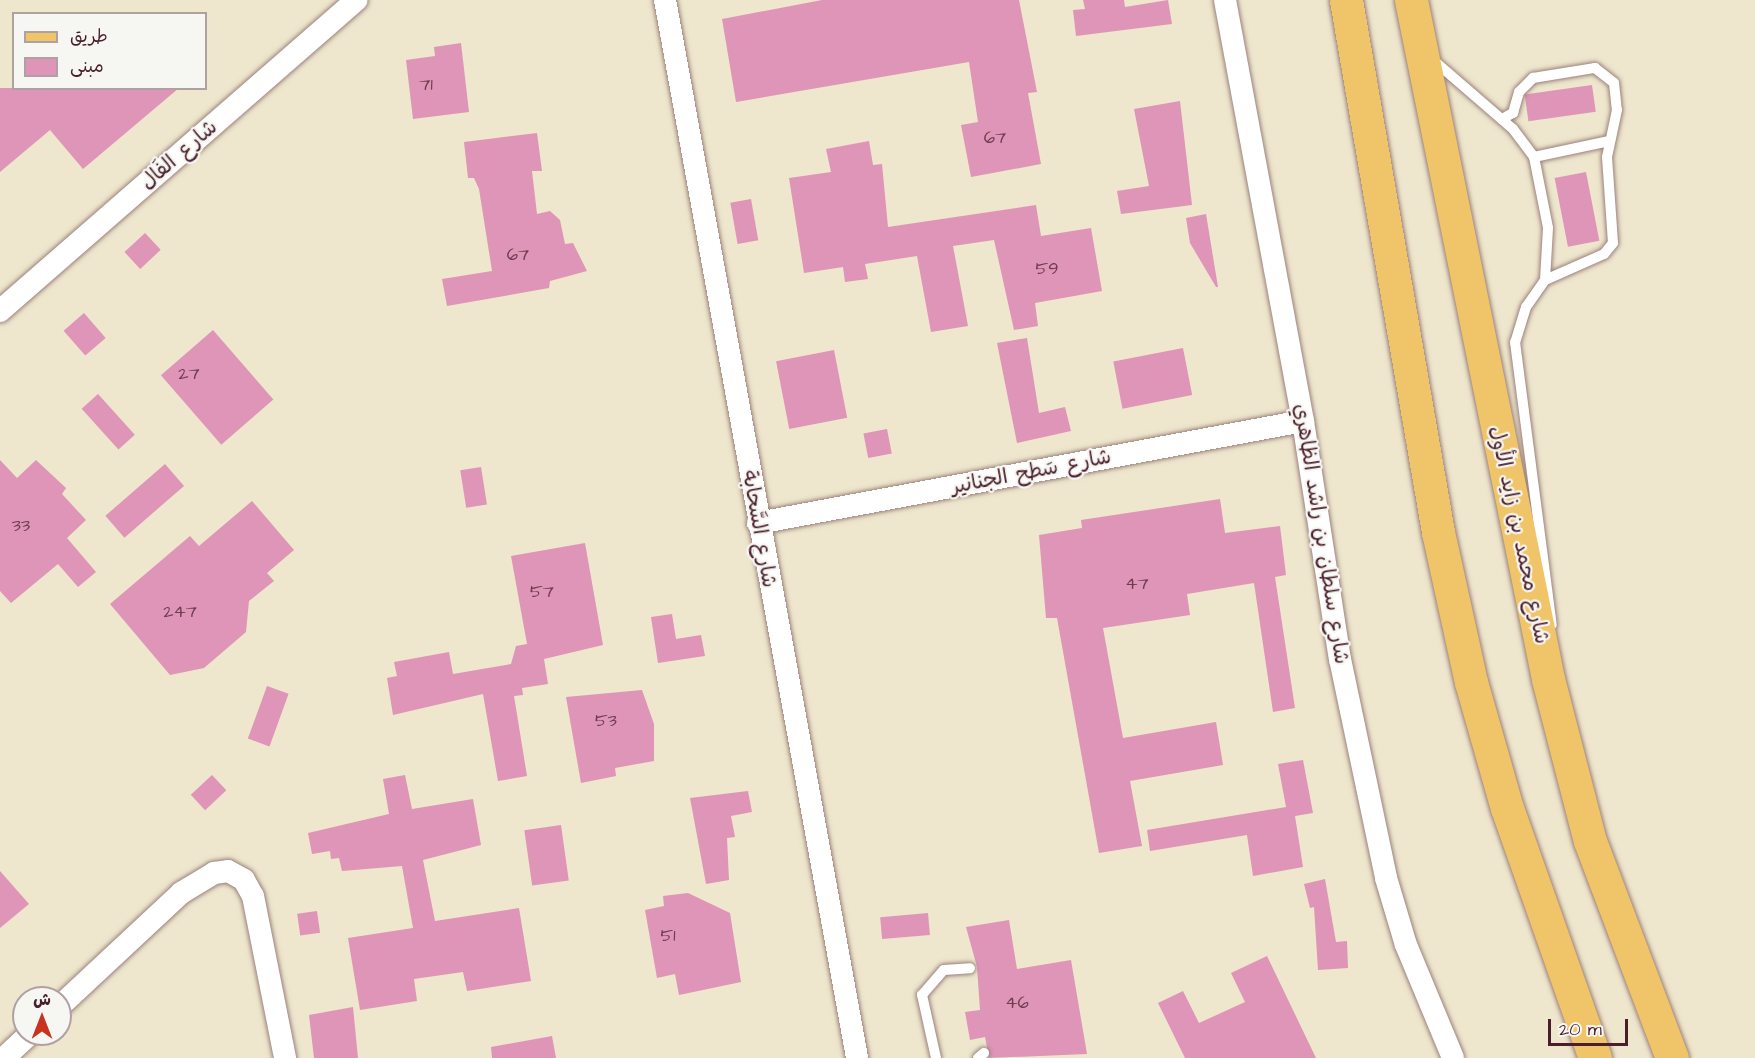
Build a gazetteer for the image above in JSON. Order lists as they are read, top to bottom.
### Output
{
  "streets": {
    "main road": ["شارع محمد بن زايد الأول"],
    "street": [
      "شارع الفَال",
      "شارع سَطح الجنانير",
      "شارع السَّحابة",
      "شارع سلطان بن راشد الظاهري"
    ]
  },
  "crossings": [
    ["شارع سَطح الجنانير", "شارع السَّحابة"],
    ["شارع سَطح الجنانير", "شارع سلطان بن راشد الظاهري"]
  ],
  "house_numbers": [
    "71",
    "67",
    "67",
    "59",
    "27",
    "33",
    "47",
    "57",
    "247",
    "53",
    "51",
    "46"
  ],
  "legend": ["طريق", "مبنى"],
  "scale_bar": "20 m",
  "north": "top"
}
